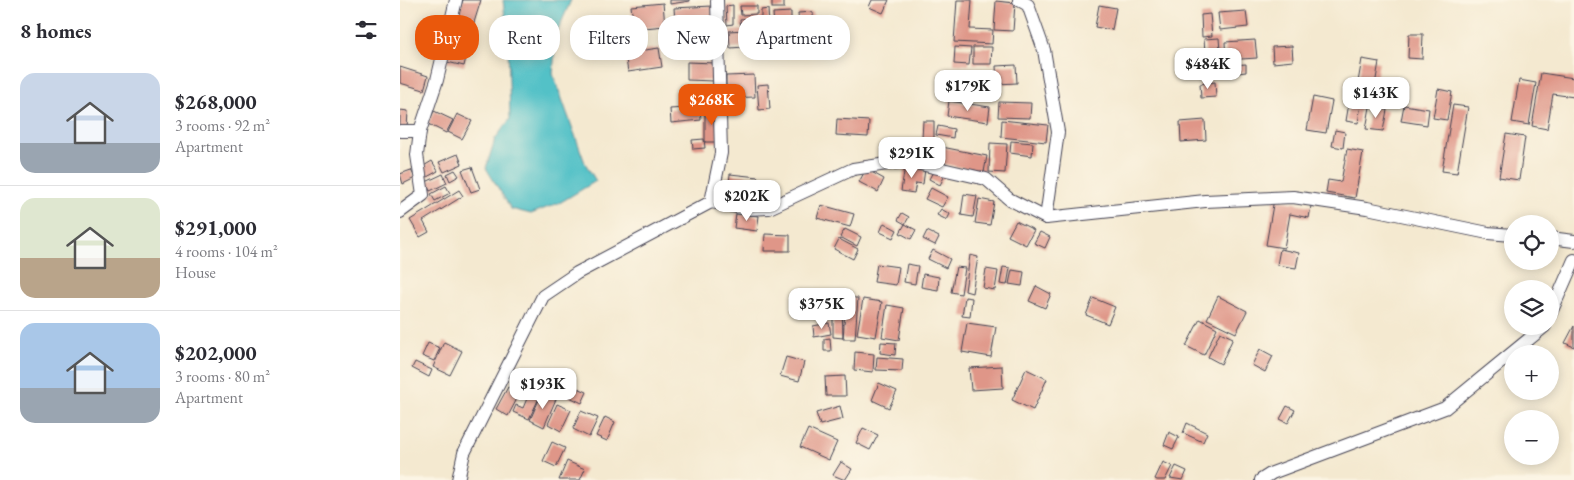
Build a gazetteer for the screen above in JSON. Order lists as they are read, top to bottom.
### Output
{
  "page": {
    "heading": "8 homes",
    "chip": [
      "Buy",
      "Rent",
      "Filters",
      "New",
      "Apartment"
    ],
    "price": [
      "$484K",
      "$179K",
      "$143K",
      "$268K",
      "$291K",
      "$202K",
      "$375K",
      "$193K"
    ],
    "list": [
      {
        "name": "$268,000",
        "note": "3 rooms · 92 m² · Apartment"
      },
      {
        "name": "$291,000",
        "note": "4 rooms · 104 m² · House"
      },
      {
        "name": "$202,000",
        "note": "3 rooms · 80 m² · Apartment"
      }
    ],
    "map_buttons": ["+", "−"]
  }
}
